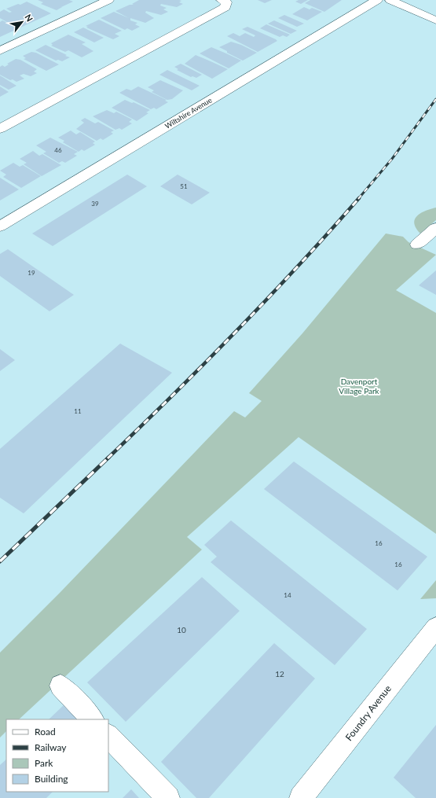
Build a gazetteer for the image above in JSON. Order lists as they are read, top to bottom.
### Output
{
  "streets": {
    "street": ["Wiltshire Avenue", "Foundry Avenue"]
  },
  "parks": ["Davenport Village Park"],
  "house_numbers": [
    "46",
    "51",
    "39",
    "19",
    "11",
    "16",
    "16",
    "14",
    "10",
    "12"
  ],
  "legend": [
    "Road",
    "Railway",
    "Park",
    "Building"
  ],
  "north": "top right"
}
